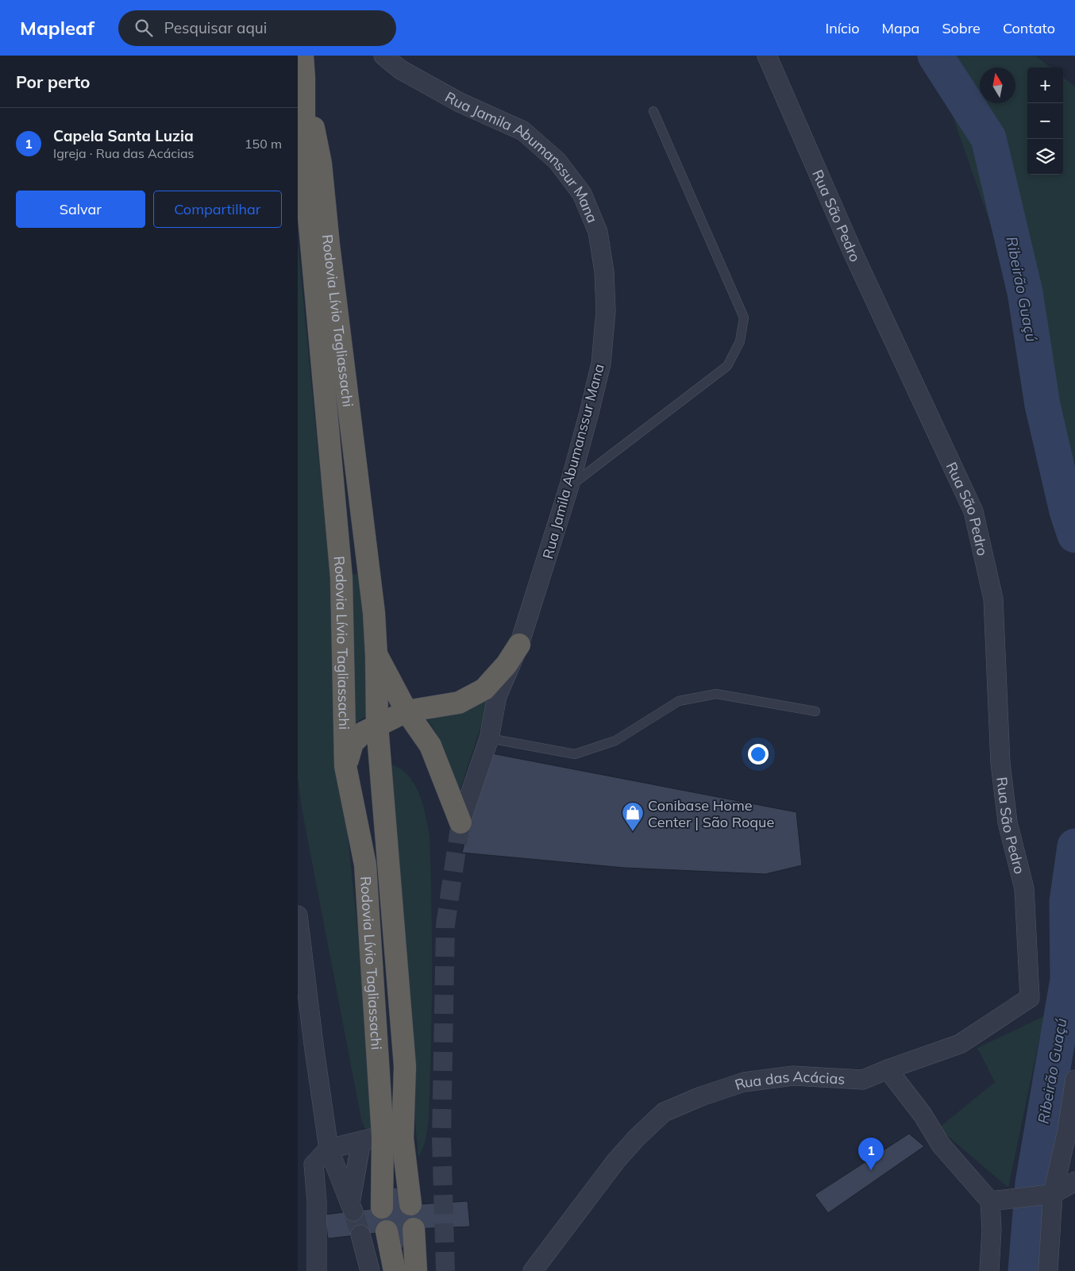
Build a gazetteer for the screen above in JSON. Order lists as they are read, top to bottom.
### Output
{
  "streets": {
    "highway": ["Rodovia Lívio Tagliassachi"],
    "street": ["Rua Jamila Abumanssur Mana", "Rua São Pedro", "Rua das Acácias"]
  },
  "crossings": [
    ["Rua São Pedro", "Rua das Acácias"]
  ],
  "water": ["Ribeirão Guaçú"],
  "places": {
    "shop": ["Conibase Home Center | São Roque"]
  },
  "north": "top",
  "page": {
    "header": "Mapleaf",
    "search": "Pesquisar aqui",
    "nav": [
      "Início",
      "Mapa",
      "Sobre",
      "Contato"
    ],
    "heading": "Por perto",
    "map_buttons": ["+", "−"],
    "list": [
      {
        "mark": "1",
        "name": "Capela Santa Luzia",
        "note": "Igreja · Rua das Acácias",
        "value": "150 m"
      }
    ],
    "buttons": ["Salvar", "Compartilhar"],
    "pins": "1"
  }
}
